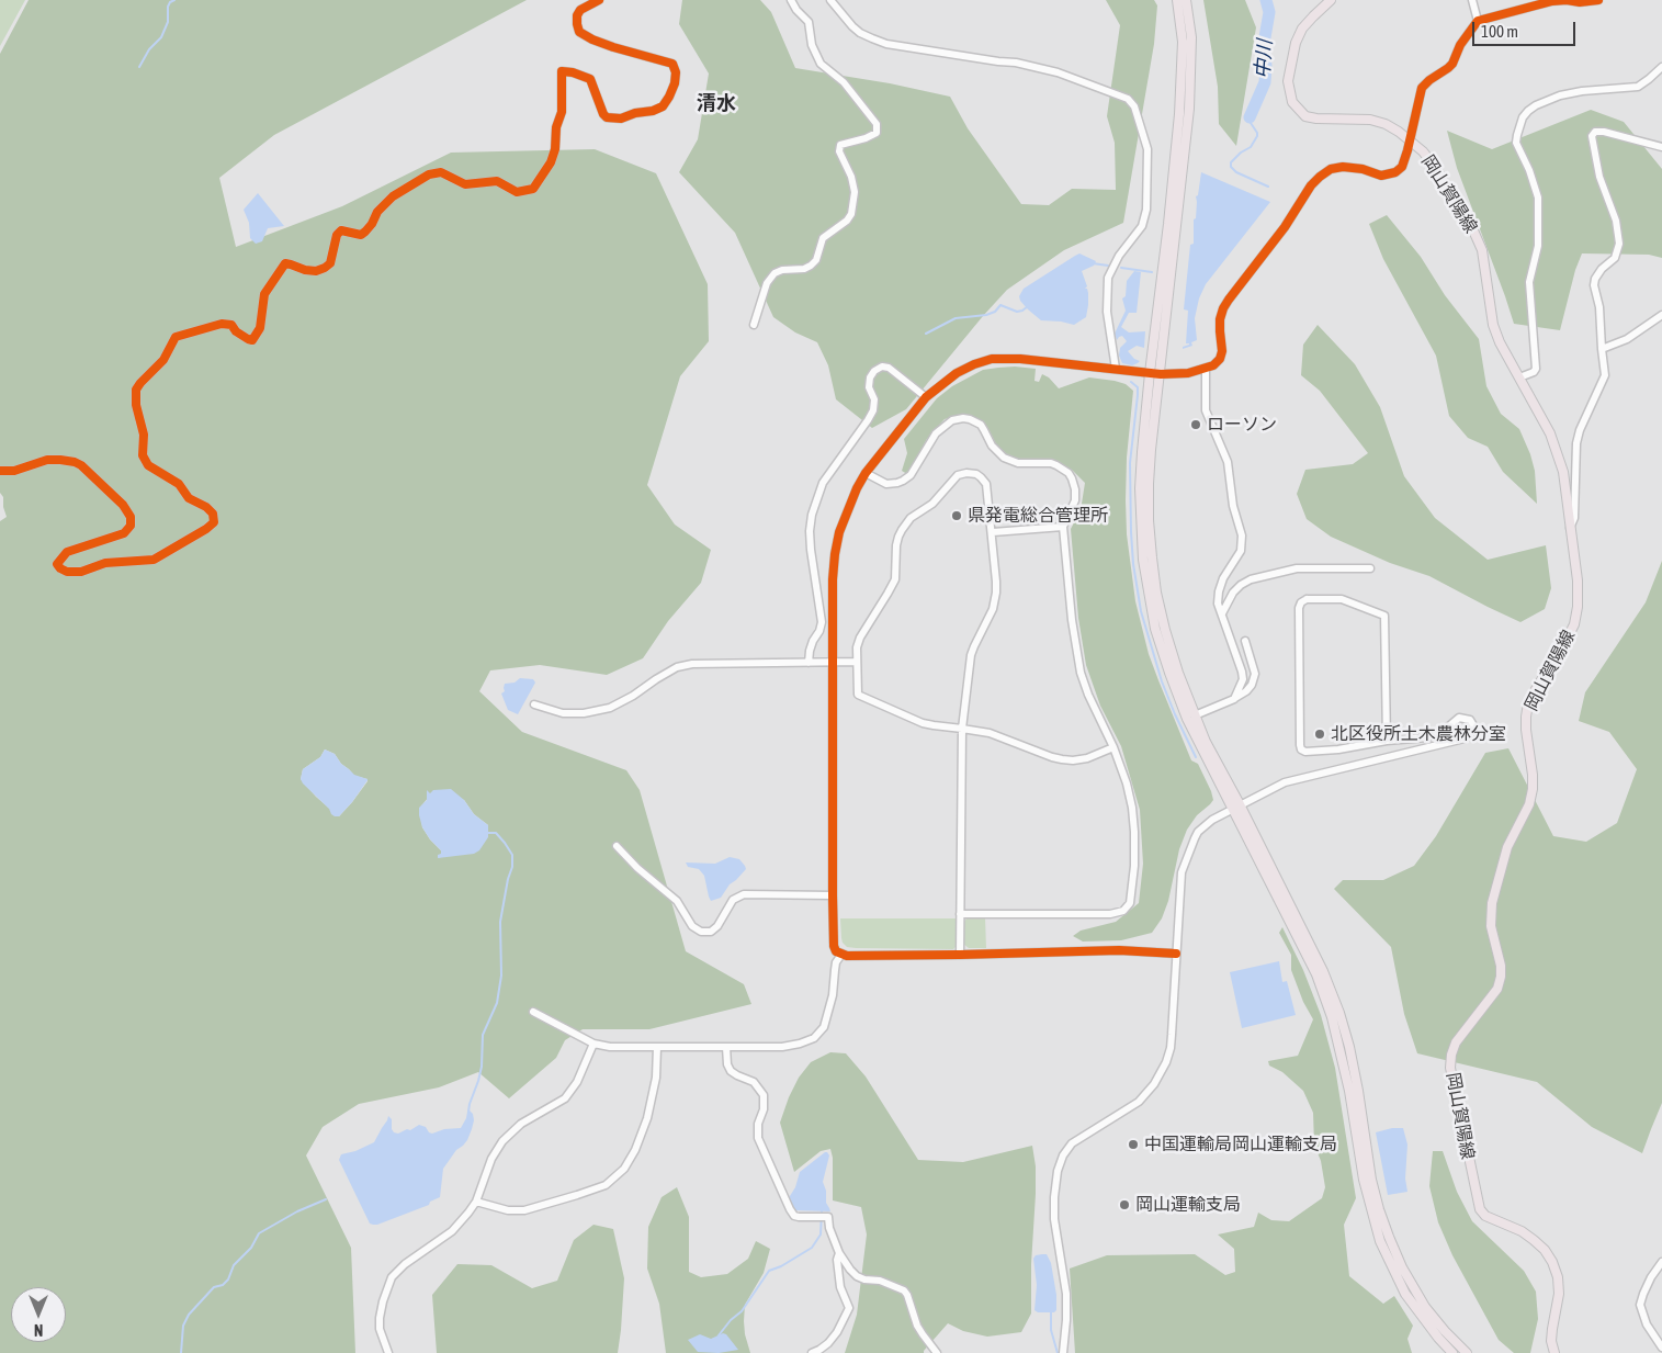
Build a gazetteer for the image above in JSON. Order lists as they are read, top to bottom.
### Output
{
  "streets": {
    "main road": ["岡山賀陽線"]
  },
  "districts": ["清水"],
  "water": ["中川"],
  "places": [
    "ローソン",
    "県発電総合管理所",
    "北区役所土木農林分室",
    "中国運輸局岡山運輸支局",
    "岡山運輸支局"
  ],
  "scale_bar": "100 m",
  "north": "bottom"
}
